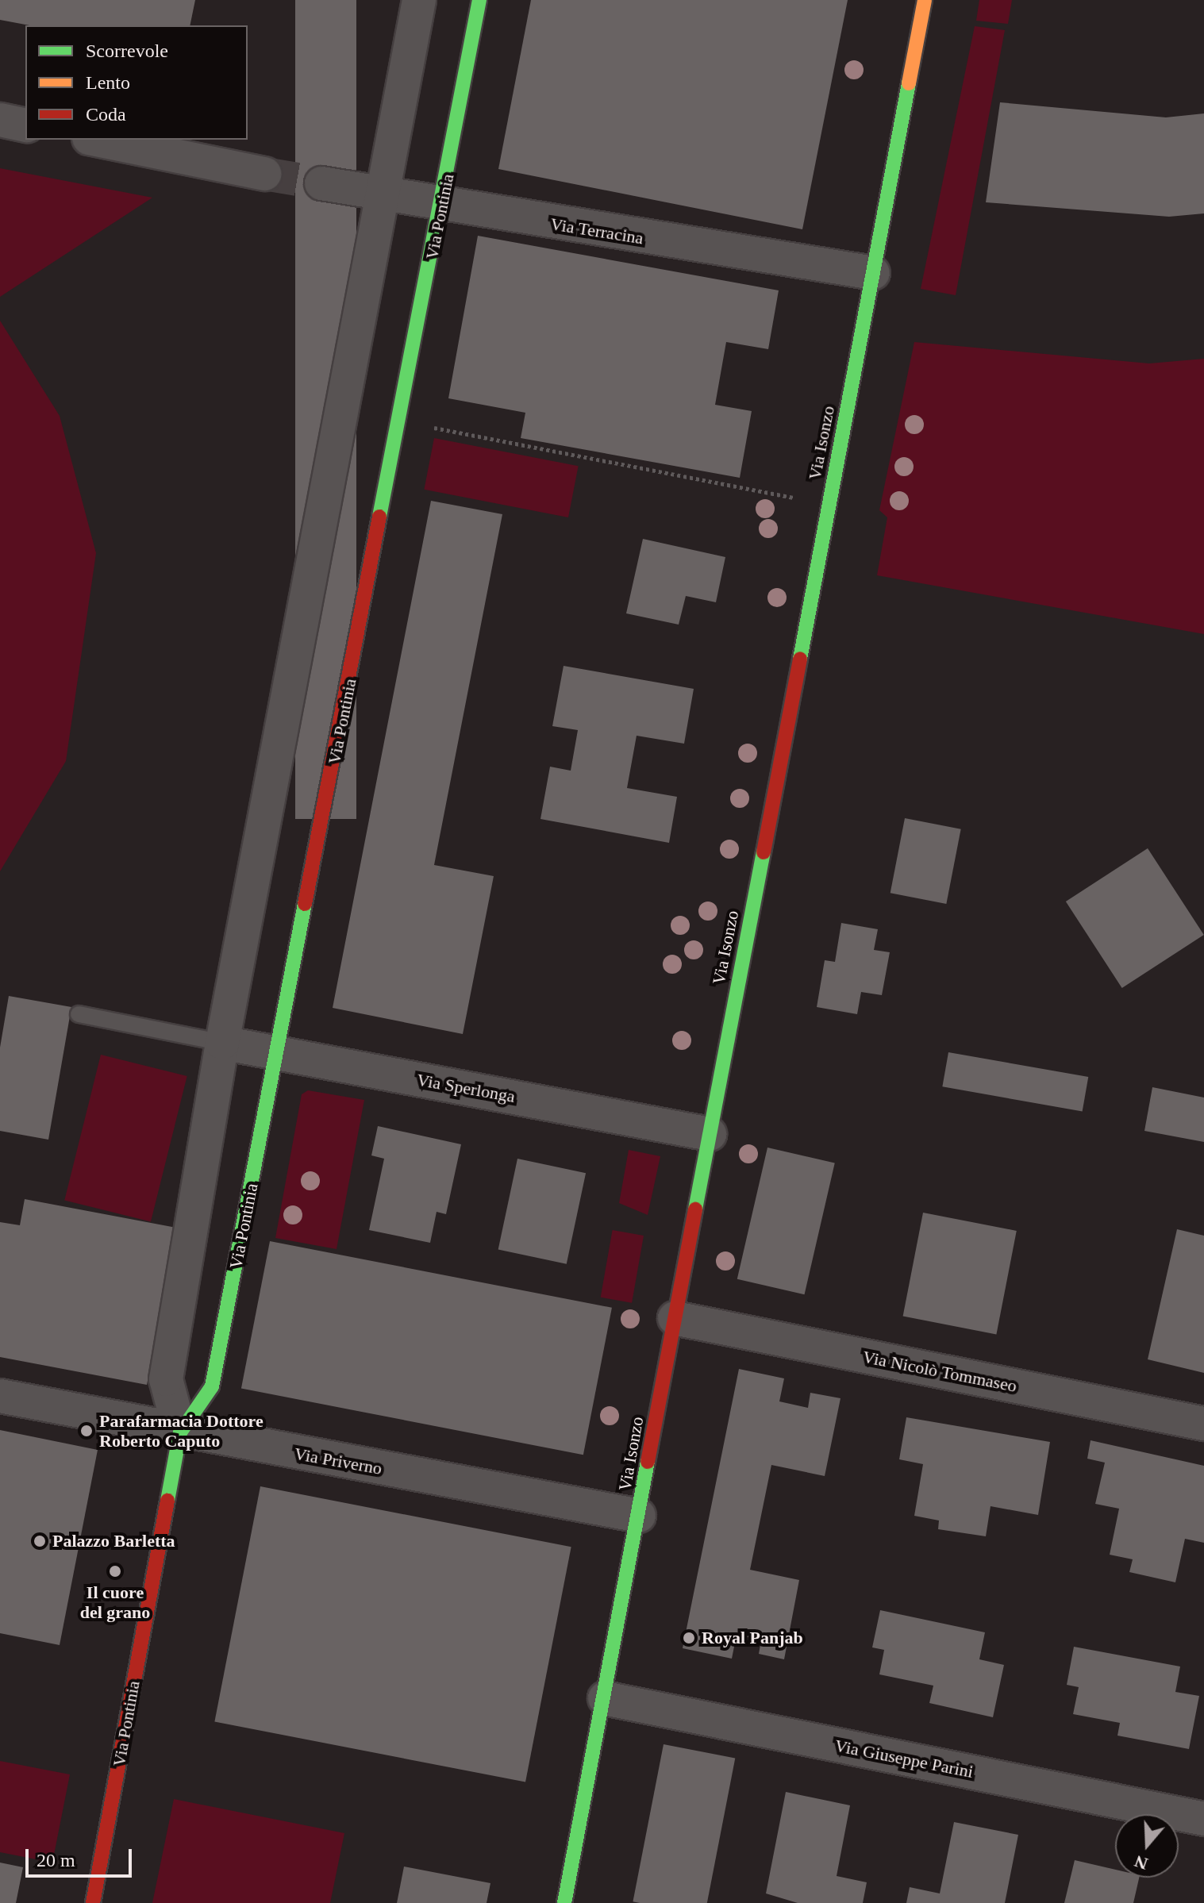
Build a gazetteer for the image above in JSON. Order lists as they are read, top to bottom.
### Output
{
  "streets": {
    "main road": ["Via Pontinia", "Via Isonzo"],
    "street": [
      "Via Terracina",
      "Via Sperlonga",
      "Via Nicolò Tommaseo",
      "Via Priverno",
      "Via Giuseppe Parini"
    ]
  },
  "crossings": [
    ["Via Pontinia", "Via Terracina"],
    ["Via Pontinia", "Via Sperlonga"],
    ["Via Pontinia", "Via Priverno"],
    ["Via Terracina", "Via Isonzo"],
    ["Via Isonzo", "Via Sperlonga"],
    ["Via Isonzo", "Via Nicolò Tommaseo"],
    ["Via Isonzo", "Via Priverno"],
    ["Via Isonzo", "Via Giuseppe Parini"]
  ],
  "places": [
    "Parafarmacia Dottore Roberto Caputo",
    "Palazzo Barletta",
    "Il cuore del grano",
    "Royal Panjab"
  ],
  "legend": ["Scorrevole", "Lento", "Coda"],
  "scale_bar": "20 m",
  "north": "bottom"
}
